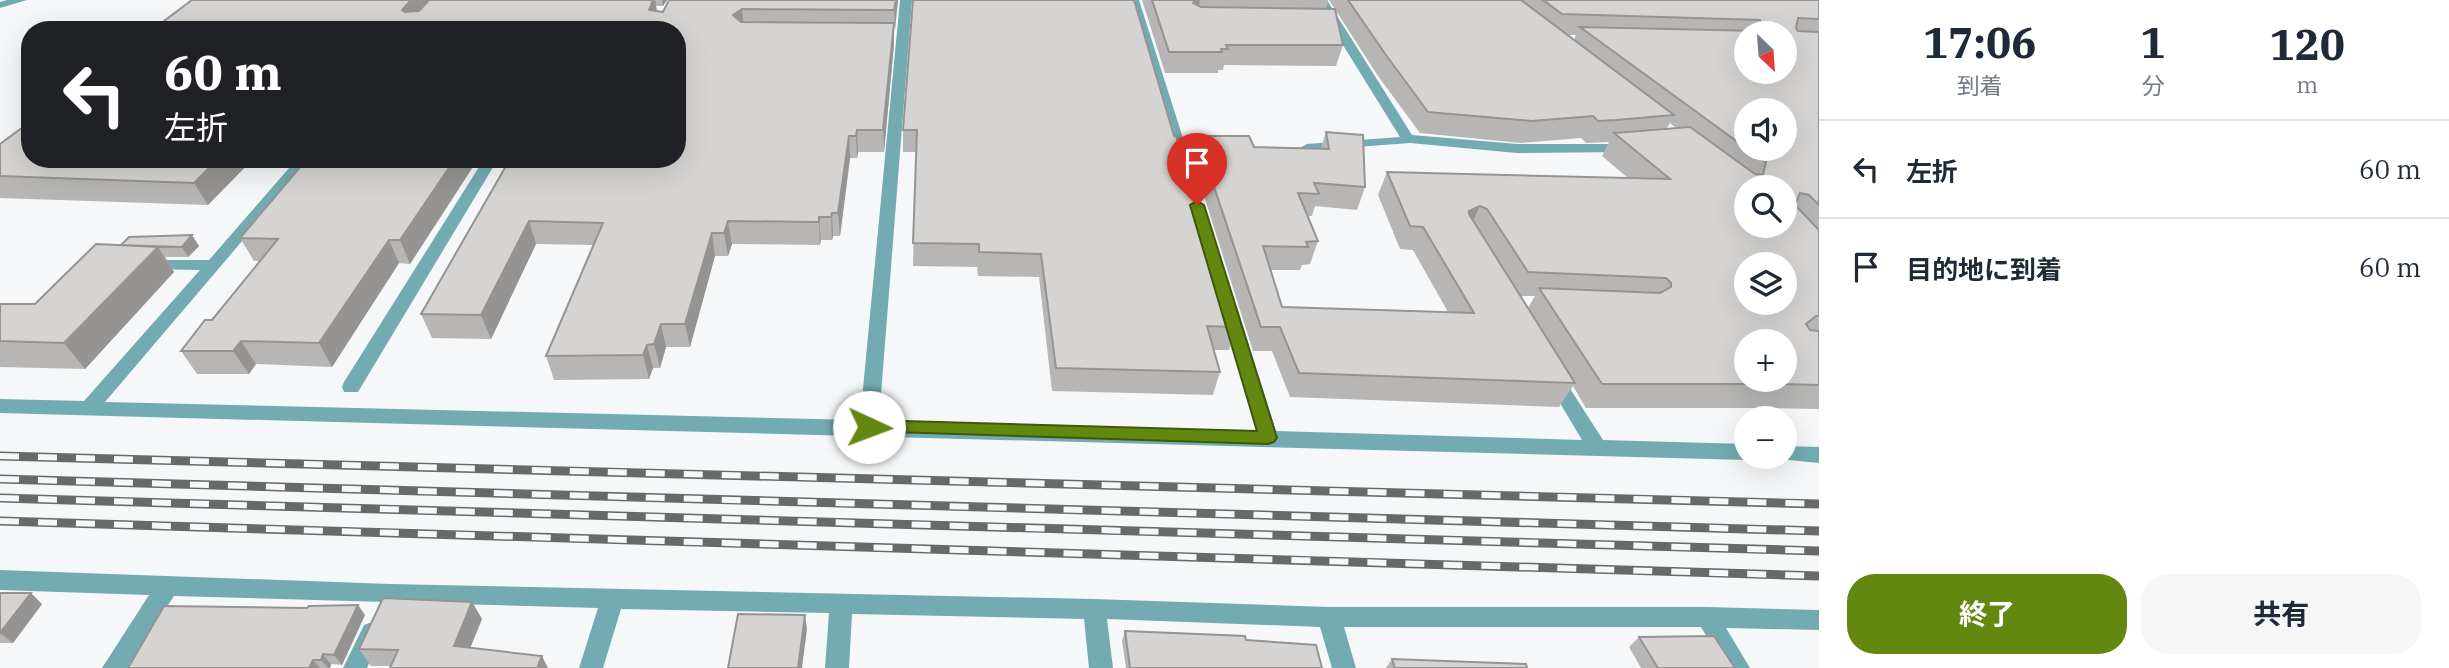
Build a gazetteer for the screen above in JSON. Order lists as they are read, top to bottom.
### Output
{
  "north": "bottom right",
  "page": {
    "eta": [
      "17:06",
      "到着",
      "1",
      "分",
      "120",
      "m"
    ],
    "map_buttons": ["+", "−"],
    "turn": ["60 m", "左折"],
    "list": [
      {
        "name": "左折",
        "value": "60 m"
      },
      {
        "name": "目的地に到着",
        "value": "60 m"
      }
    ],
    "buttons": ["終了", "共有"]
  }
}
